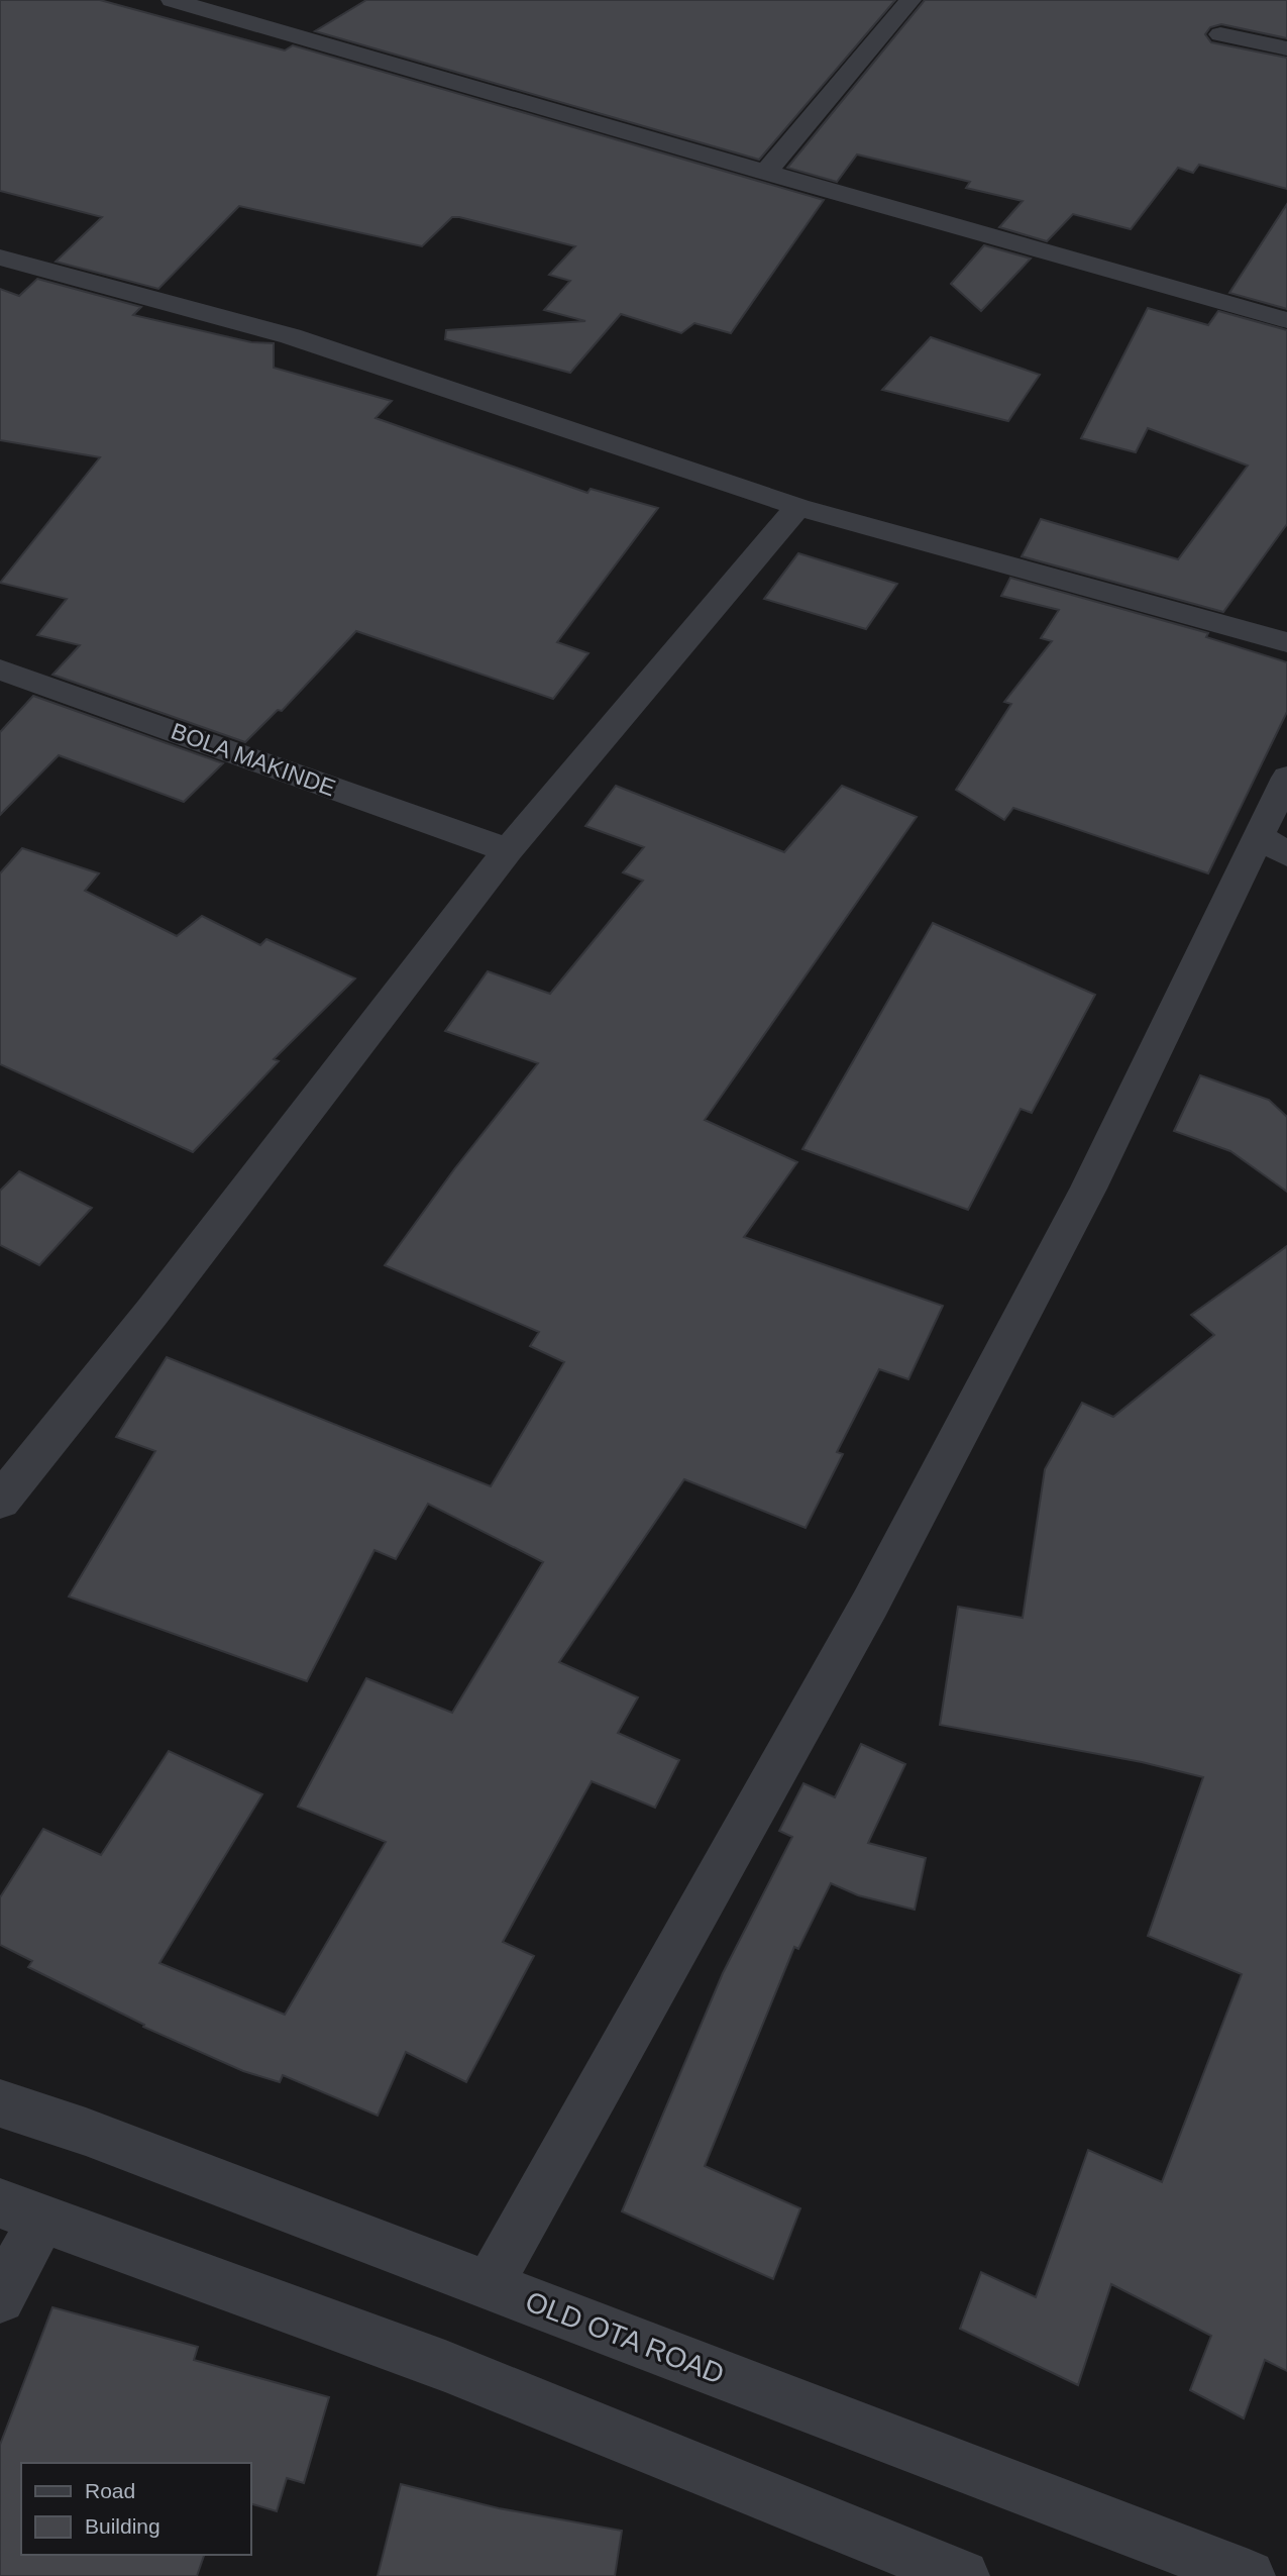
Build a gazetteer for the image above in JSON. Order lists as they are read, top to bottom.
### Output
{
  "streets": {
    "street": ["BOLA MAKINDE", "OLD OTA ROAD"]
  },
  "legend": ["Road", "Building"]
}
